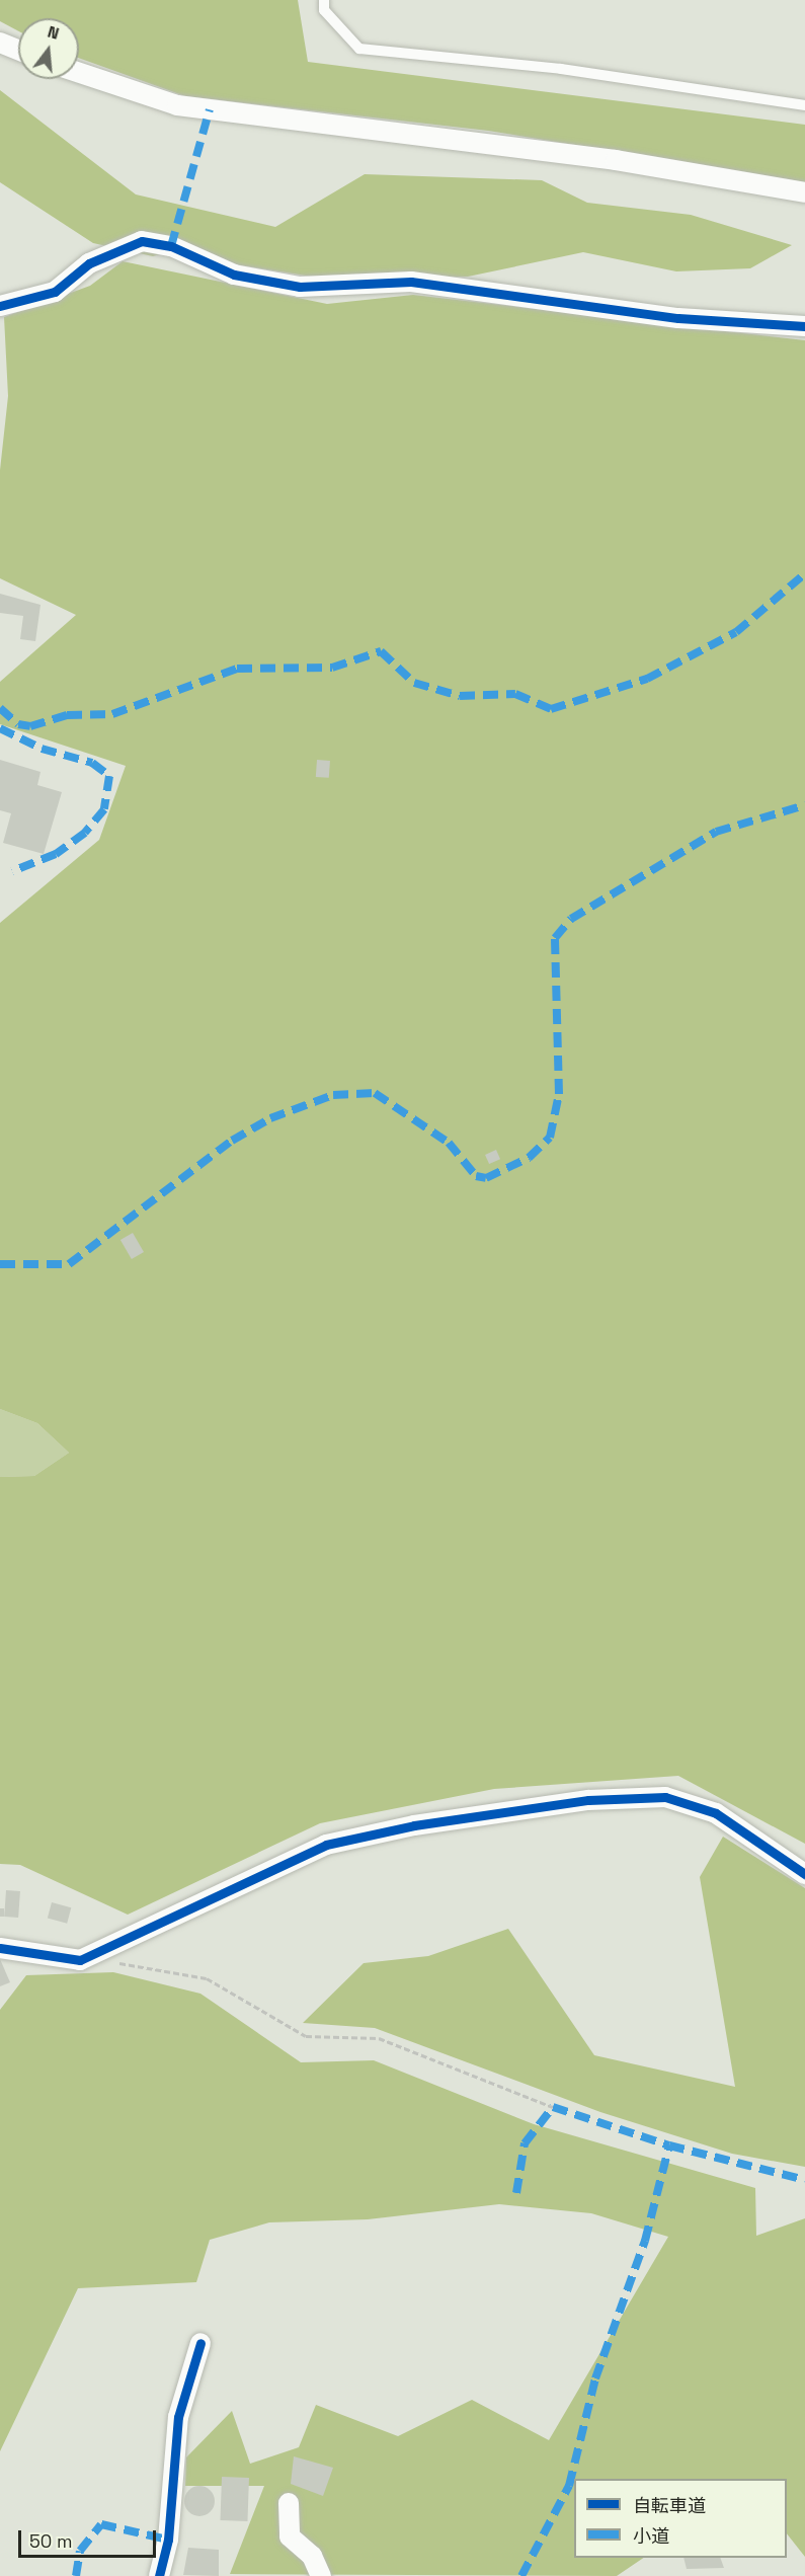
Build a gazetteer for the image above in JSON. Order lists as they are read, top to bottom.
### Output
{
  "legend": ["自転車道", "小道"],
  "scale_bar": "50 m",
  "north": "top"
}
